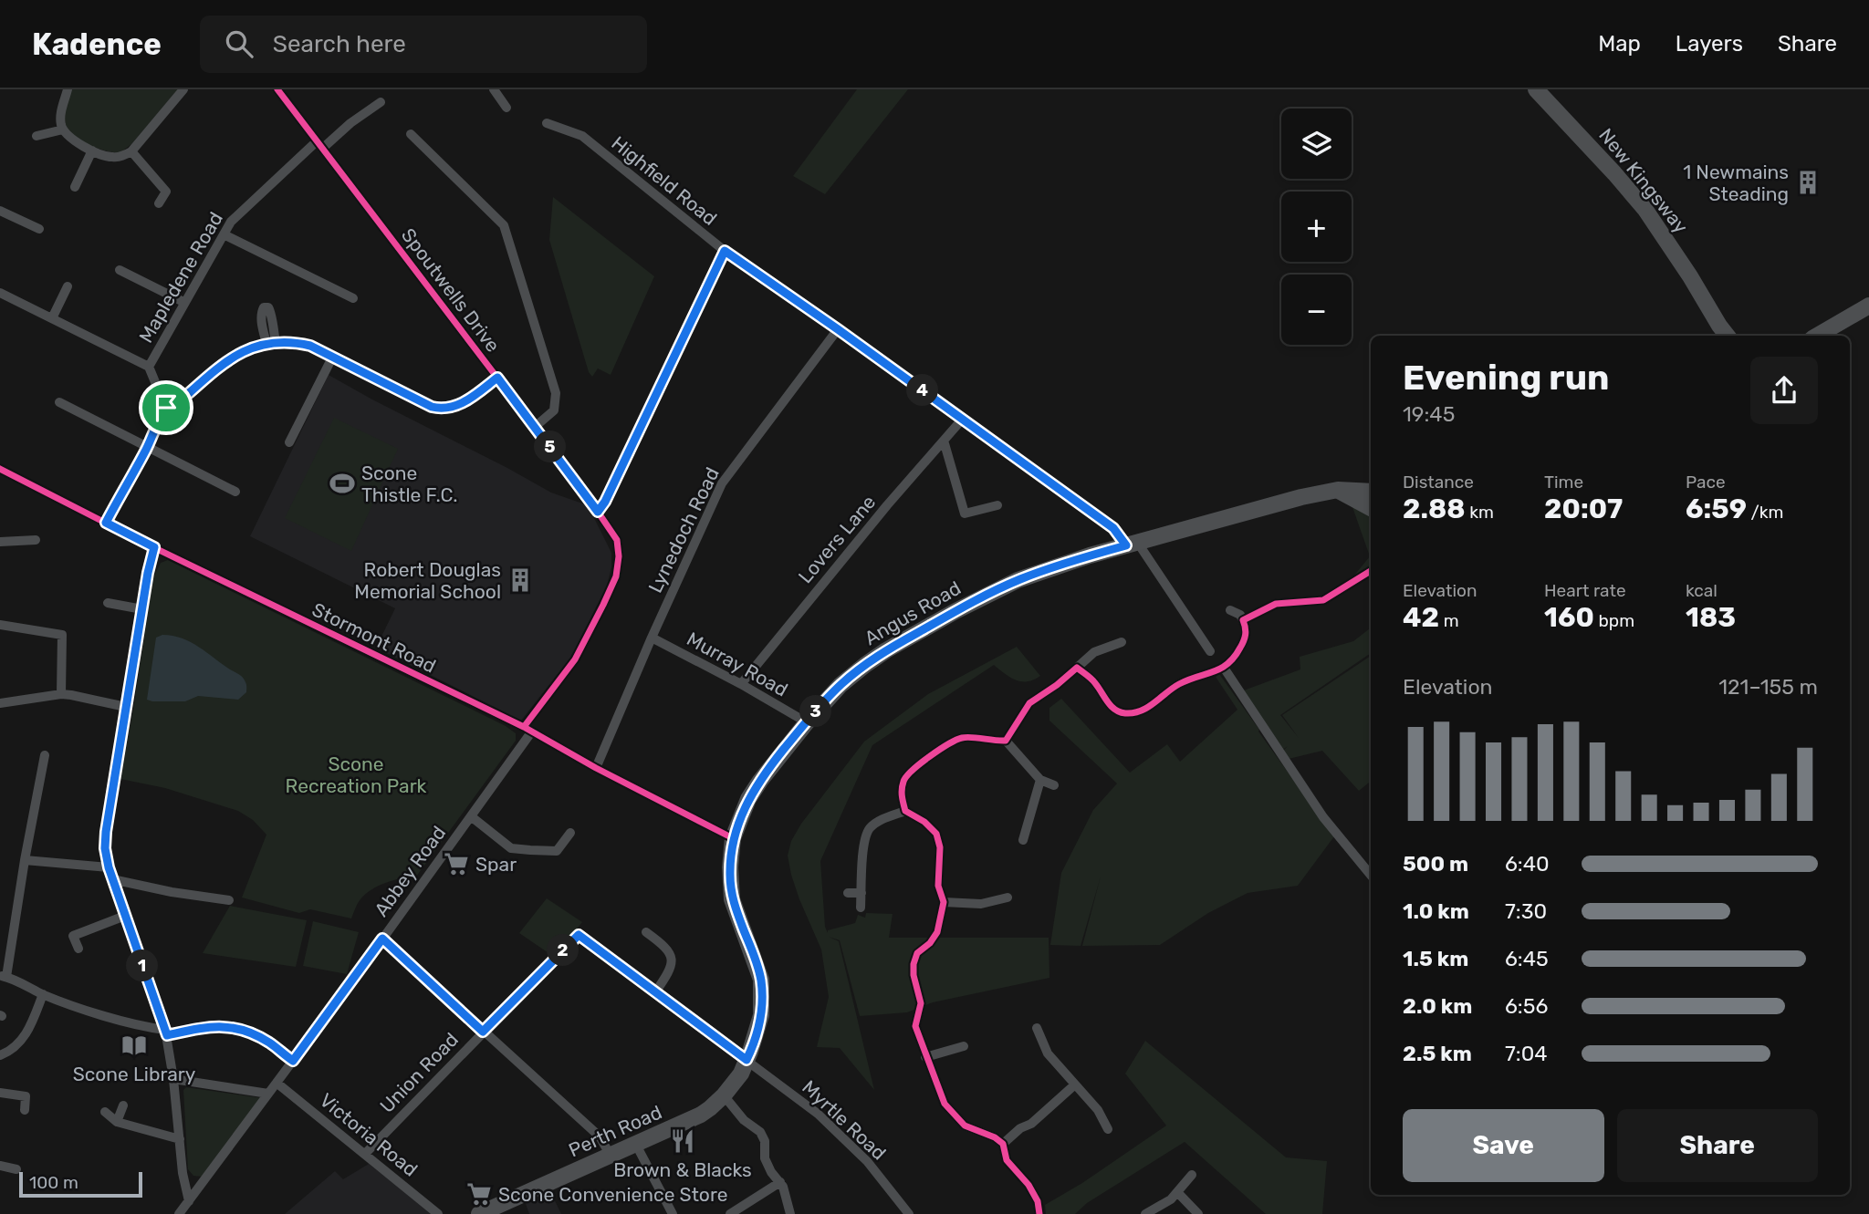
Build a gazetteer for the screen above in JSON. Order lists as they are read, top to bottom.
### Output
{
  "streets": {
    "main road": ["New Kingsway", "Angus Road", "Perth Road"],
    "street": [
      "Highfield Road",
      "Mapledene Road",
      "Spoutwells Drive",
      "Lynedoch Road",
      "Lovers Lane",
      "Stormont Road",
      "Murray Road",
      "Abbey Road",
      "Union Road",
      "Myrtle Road",
      "Victoria Road"
    ]
  },
  "crossings": [
    ["Highfield Road", "Lynedoch Road"],
    ["Highfield Road", "Lovers Lane"],
    ["Highfield Road", "Angus Road"],
    ["Mapledene Road", "Spoutwells Drive"],
    ["Spoutwells Drive", "Abbey Road"],
    ["Lynedoch Road", "Stormont Road"],
    ["Lynedoch Road", "Murray Road"],
    ["Lovers Lane", "Murray Road"],
    ["Angus Road", "Stormont Road"],
    ["Angus Road", "Murray Road"],
    ["Angus Road", "Myrtle Road"],
    ["Angus Road", "Perth Road"],
    ["Stormont Road", "Abbey Road"],
    ["Abbey Road", "Victoria Road"],
    ["Union Road", "Myrtle Road"],
    ["Union Road", "Victoria Road"],
    ["Myrtle Road", "Perth Road"]
  ],
  "parks": ["Scone Recreation Park"],
  "places": {
    "building": ["1 Newmains Steading", "Robert Douglas Memorial School"],
    "sports": ["Scone Thistle F.C."],
    "supermarket": ["Spar", "Scone Convenience Store"],
    "library": ["Scone Library"],
    "restaurant": ["Brown & Blacks"]
  },
  "scale_bar": "100 m",
  "page": {
    "header": "Kadence",
    "search": "Search here",
    "nav": ["Map", "Layers", "Share"],
    "map_buttons": ["+", "−"],
    "heading": ["Evening run", "19:45"],
    "pins": [
      "4",
      "5",
      "3",
      "2",
      "1"
    ],
    "stats": [
      ["Distance", "2.88 km"],
      ["Time", "20:07"],
      ["Pace", "6:59 /km"],
      ["Elevation", "42 m"],
      ["Heart rate", "160 bpm"],
      ["kcal", "183"]
    ],
    "chart": ["Elevation", "121–155 m"],
    "list": [
      {
        "name": "500 m",
        "note": "6:40"
      },
      {
        "name": "1.0 km",
        "note": "7:30"
      },
      {
        "name": "1.5 km",
        "note": "6:45"
      },
      {
        "name": "2.0 km",
        "note": "6:56"
      },
      {
        "name": "2.5 km",
        "note": "7:04"
      }
    ],
    "buttons": ["Save", "Share"],
    "scale": "100 m"
  }
}
